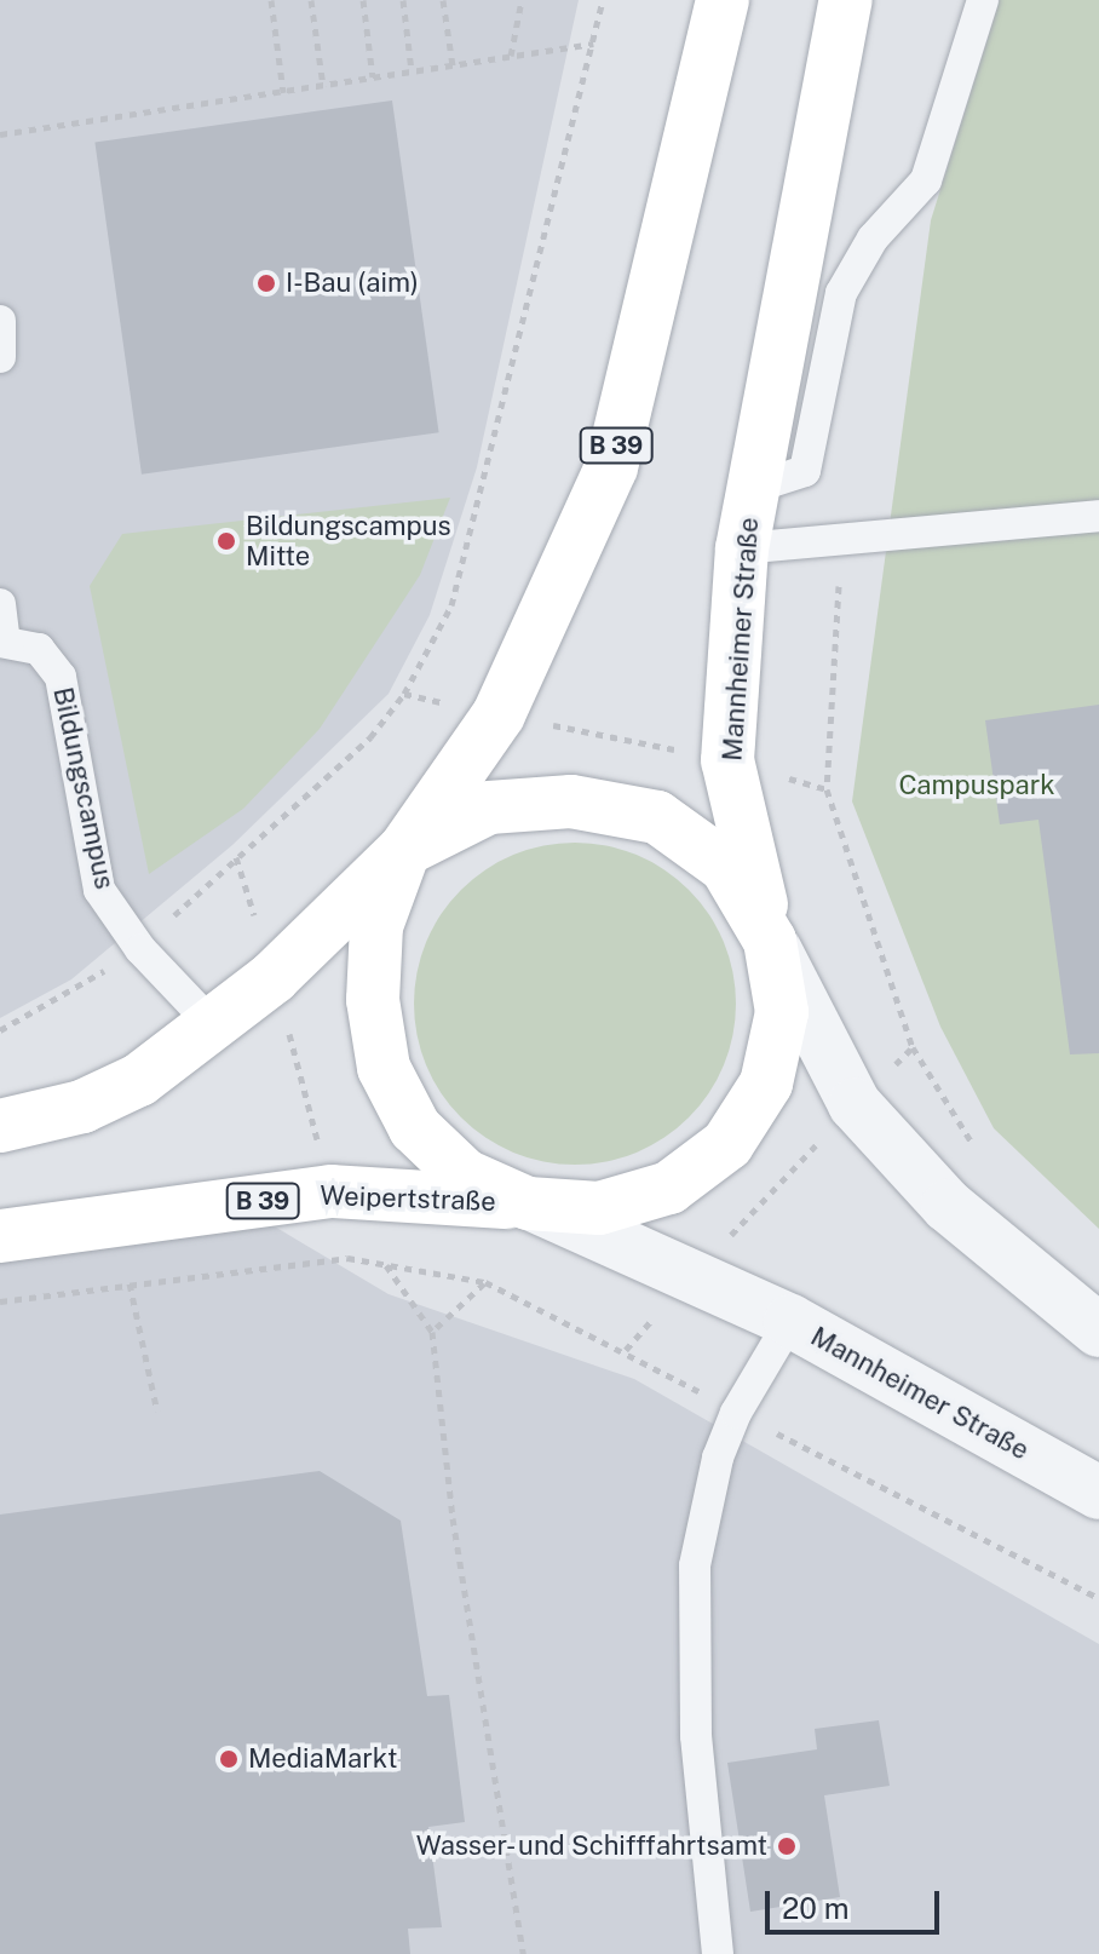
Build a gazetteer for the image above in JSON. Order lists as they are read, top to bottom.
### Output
{
  "streets": {
    "main road": ["B 39", "Mannheimer Straße", "Weipertstraße"],
    "lane": ["Bildungscampus"]
  },
  "crossings": [
    ["B 39", "Mannheimer Straße"],
    ["B 39", "Bildungscampus"],
    ["B 39", "Weipertstraße"],
    ["Mannheimer Straße", "Weipertstraße"]
  ],
  "parks": ["Campuspark"],
  "places": [
    "I-Bau (aim)",
    "Bildungscampus Mitte",
    "MediaMarkt",
    "Wasser- und Schifffahrtsamt"
  ],
  "scale_bar": "20 m"
}
